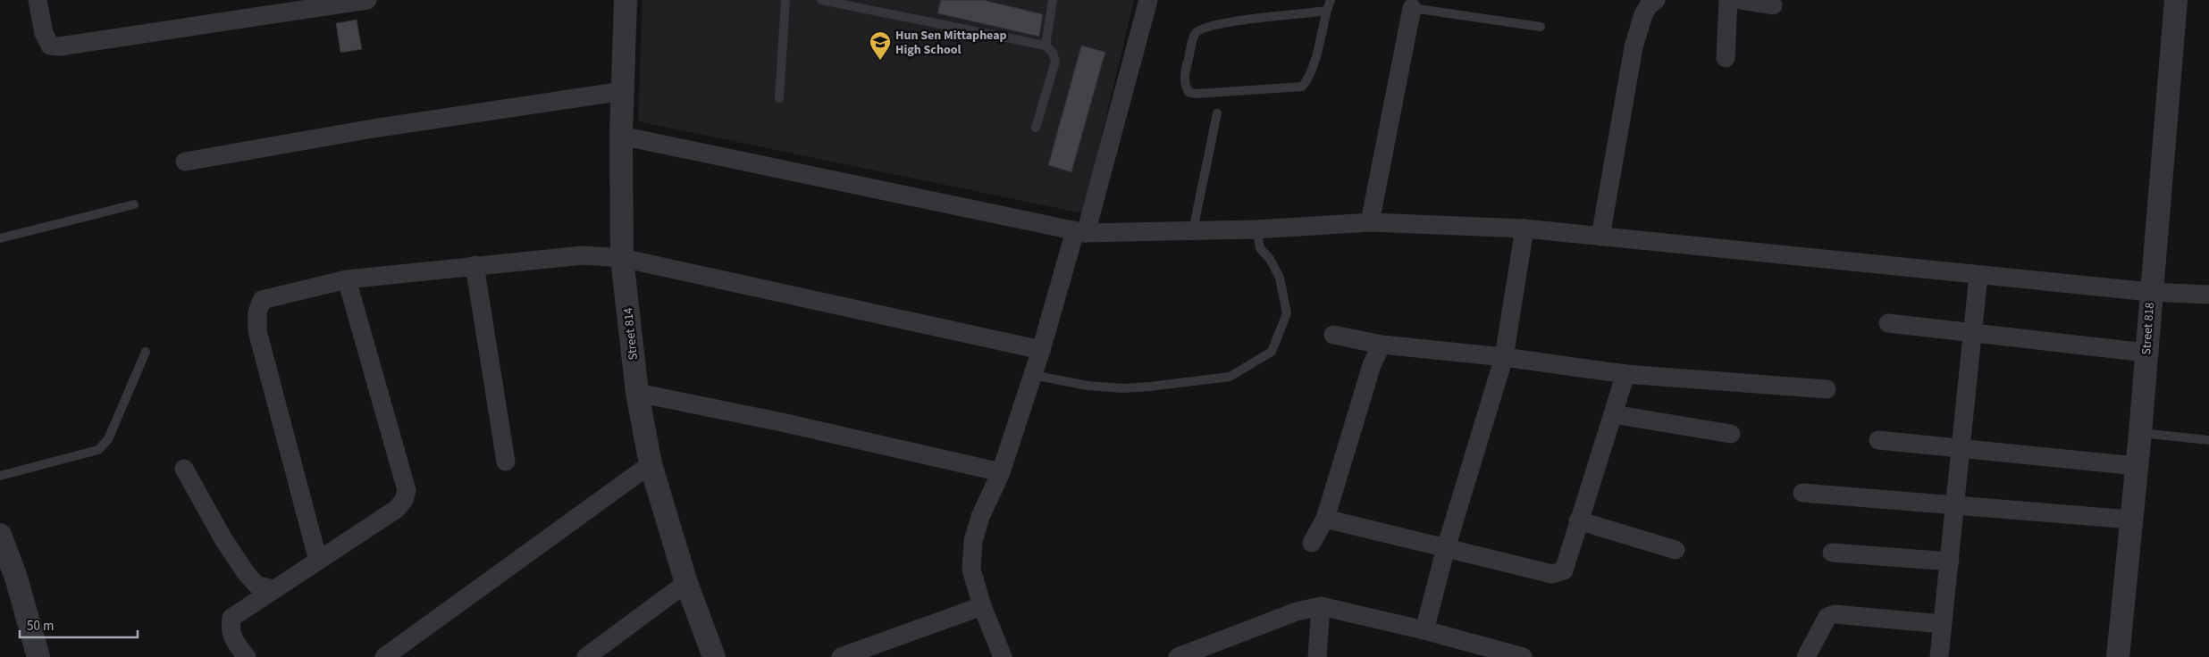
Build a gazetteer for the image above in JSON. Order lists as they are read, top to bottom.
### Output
{
  "streets": {
    "street": ["Street 818", "Street 814"]
  },
  "places": {
    "school or university": ["Hun Sen Mittapheap High School"]
  },
  "scale_bar": "50 m"
}
